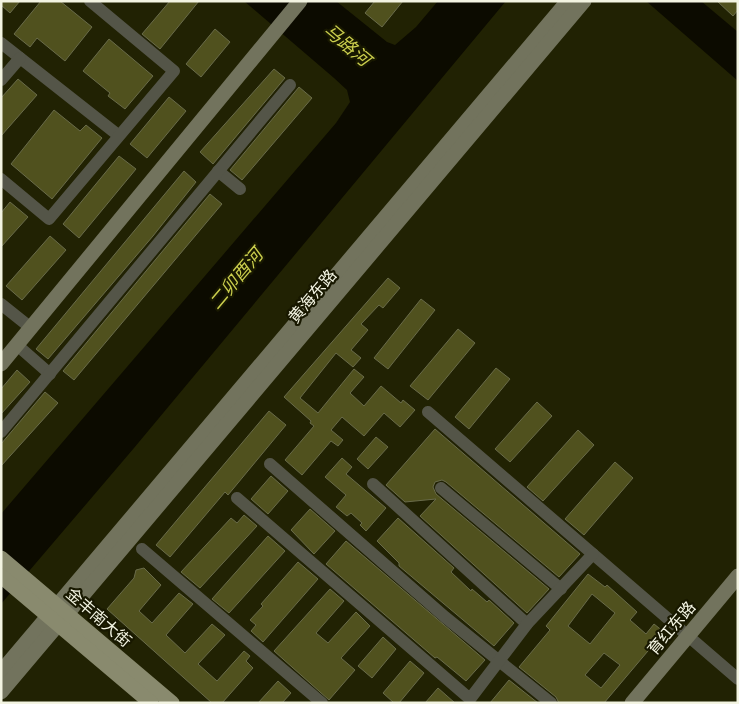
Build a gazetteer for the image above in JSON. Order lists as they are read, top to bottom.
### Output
{
  "streets": {
    "main road": ["黄海东路", "金丰南大街", "育红东路"]
  },
  "crossings": [
    ["黄海东路", "金丰南大街"]
  ],
  "water": ["马路河", "二卯酉河"]
}
